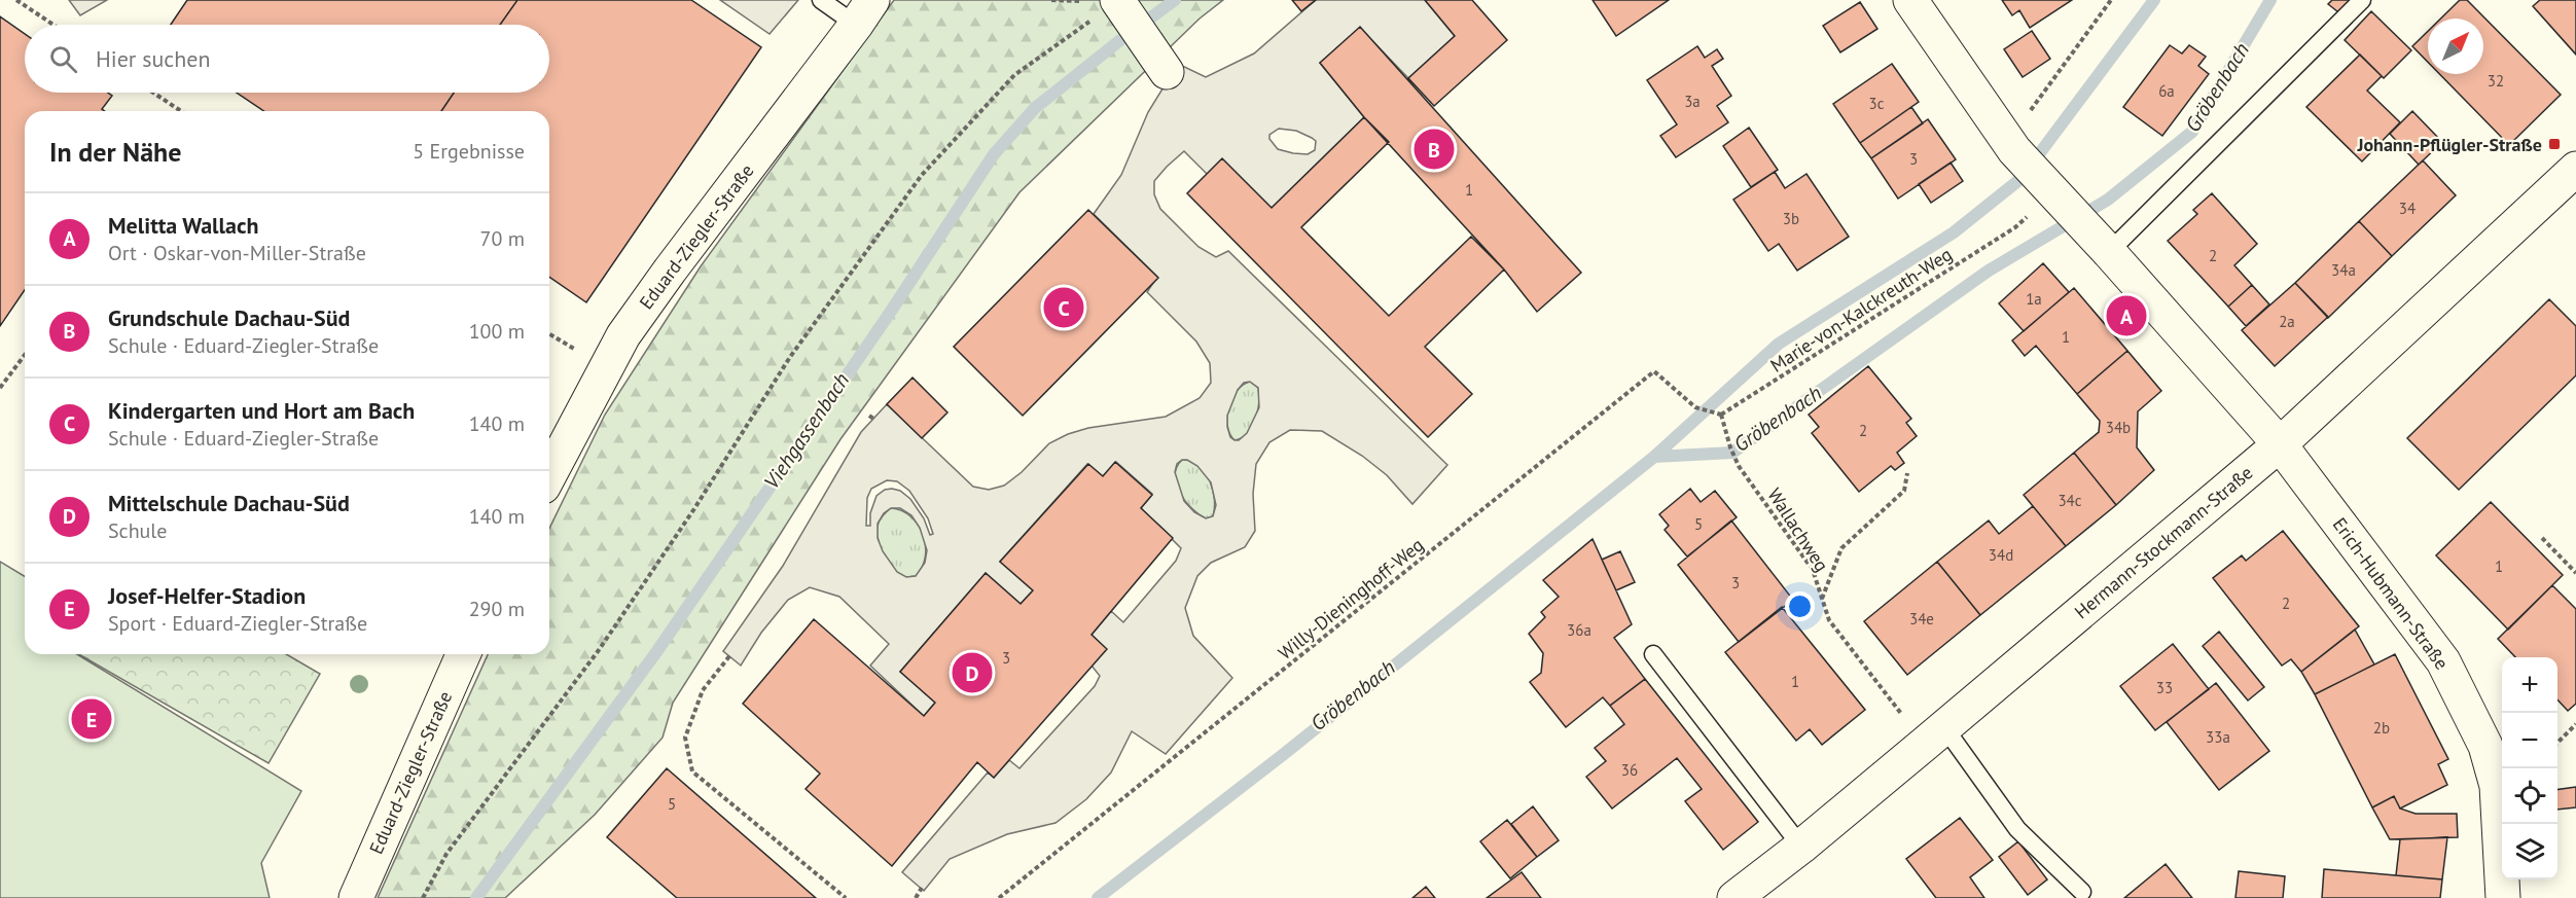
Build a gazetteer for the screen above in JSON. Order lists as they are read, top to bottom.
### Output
{
  "streets": {
    "street": ["Eduard-Ziegler-Straße", "Hermann-Stockmann-Straße", "Erich-Hubmann-Straße"],
    "path": ["Marie-von-Kalckreuth-Weg", "Wallachweg", "Willy-Dieninghoff-Weg"]
  },
  "crossings": [
    ["Marie-von-Kalckreuth-Weg", "Wallachweg"],
    ["Marie-von-Kalckreuth-Weg", "Willy-Dieninghoff-Weg"],
    ["Wallachweg", "Hermann-Stockmann-Straße"],
    ["Wallachweg", "Willy-Dieninghoff-Weg"],
    ["Hermann-Stockmann-Straße", "Erich-Hubmann-Straße"]
  ],
  "water": ["Gröbenbach", "Viehgassenbach"],
  "places": {
    "transit": ["Johann-Pflügler-Straße"]
  },
  "house_numbers": [
    "32",
    "6a",
    "3a",
    "3c",
    "3",
    "1",
    "34",
    "3b",
    "2",
    "34a",
    "1a",
    "2a",
    "1",
    "34b",
    "2",
    "34c",
    "5",
    "34d",
    "1",
    "3",
    "2",
    "34e",
    "36a",
    "3",
    "1",
    "33",
    "2b",
    "33a",
    "36",
    "5"
  ],
  "north": "top right",
  "page": {
    "search": "Hier suchen",
    "heading": ["In der Nähe", "5 Ergebnisse"],
    "pins": [
      "B",
      "C",
      "A",
      "D",
      "E"
    ],
    "list": [
      {
        "mark": "A",
        "name": "Melitta Wallach",
        "note": "Ort · Oskar-von-Miller-Straße",
        "value": "70 m"
      },
      {
        "mark": "B",
        "name": "Grundschule Dachau-Süd",
        "note": "Schule · Eduard-Ziegler-Straße",
        "value": "100 m"
      },
      {
        "mark": "C",
        "name": "Kindergarten und Hort am Bach",
        "note": "Schule · Eduard-Ziegler-Straße",
        "value": "140 m"
      },
      {
        "mark": "D",
        "name": "Mittelschule Dachau-Süd",
        "note": "Schule",
        "value": "140 m"
      },
      {
        "mark": "E",
        "name": "Josef-Helfer-Stadion",
        "note": "Sport · Eduard-Ziegler-Straße",
        "value": "290 m"
      }
    ],
    "map_buttons": ["+", "−"]
  }
}
